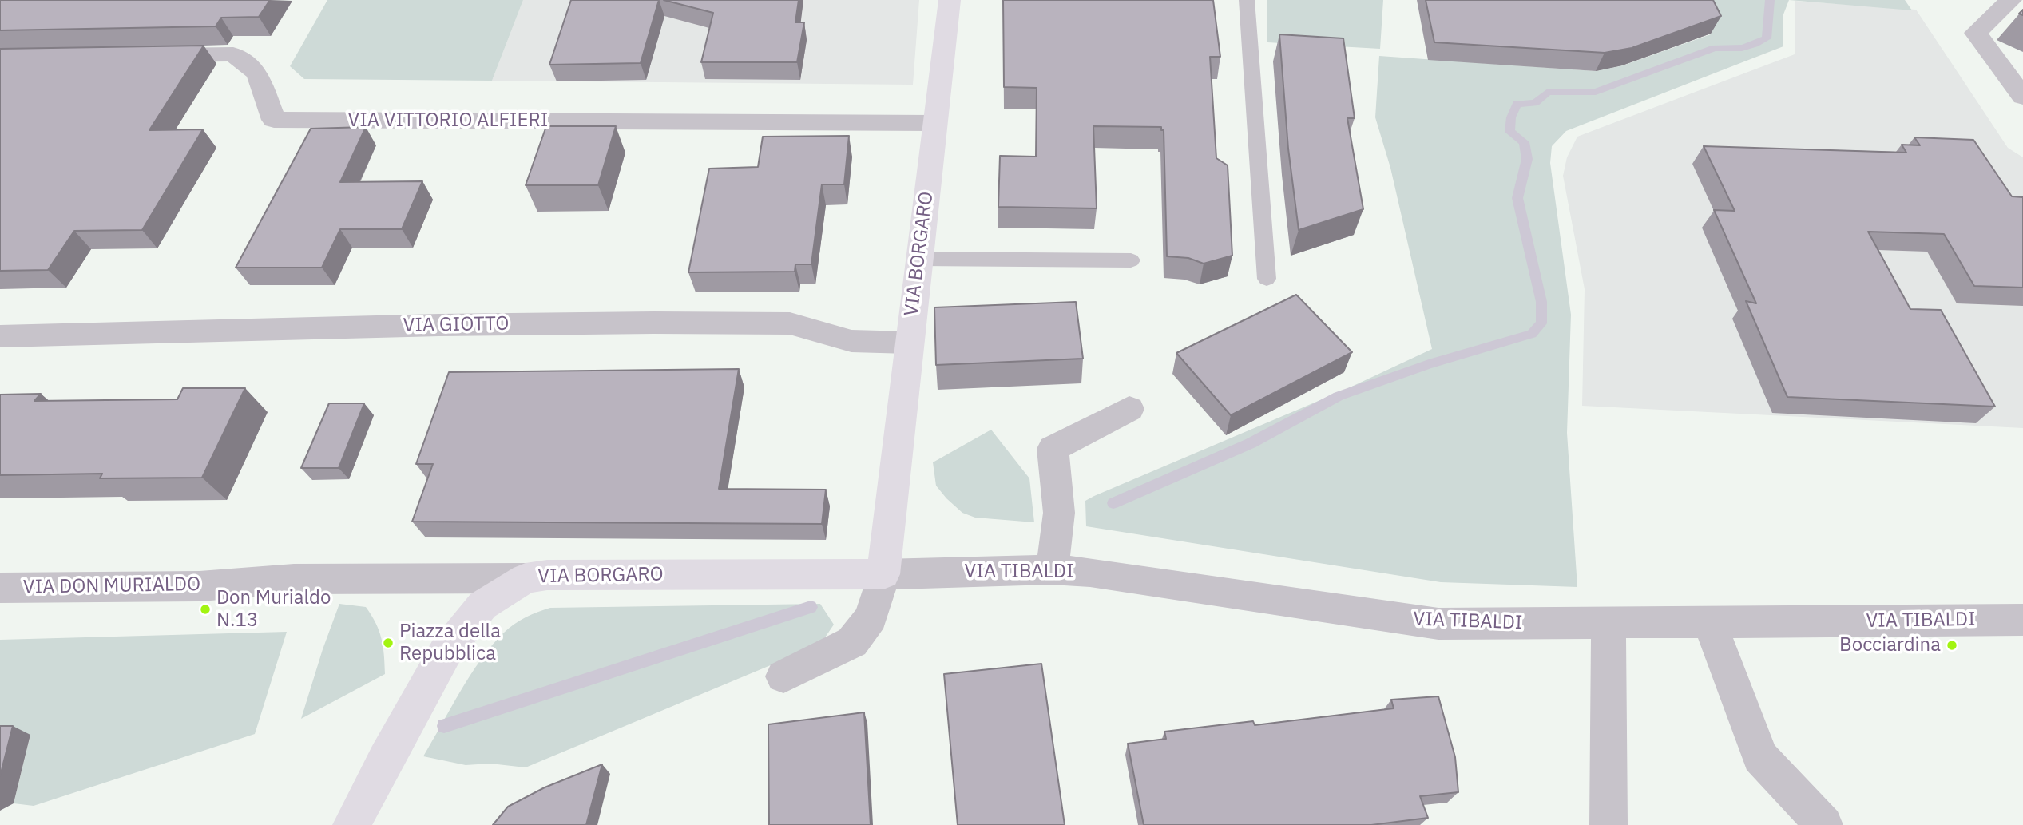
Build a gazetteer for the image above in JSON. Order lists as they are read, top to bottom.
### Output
{
  "streets": {
    "street": [
      "VIA VITTORIO ALFIERI",
      "VIA BORGARO",
      "VIA GIOTTO",
      "VIA TIBALDI",
      "VIA DON MURIALDO"
    ]
  },
  "crossings": [
    ["VIA VITTORIO ALFIERI", "VIA BORGARO"],
    ["VIA BORGARO", "VIA GIOTTO"],
    ["VIA BORGARO", "VIA TIBALDI"],
    ["VIA BORGARO", "VIA DON MURIALDO"]
  ],
  "places": ["Don Murialdo N.13", "Piazza della Repubblica", "Bocciardina"]
}
